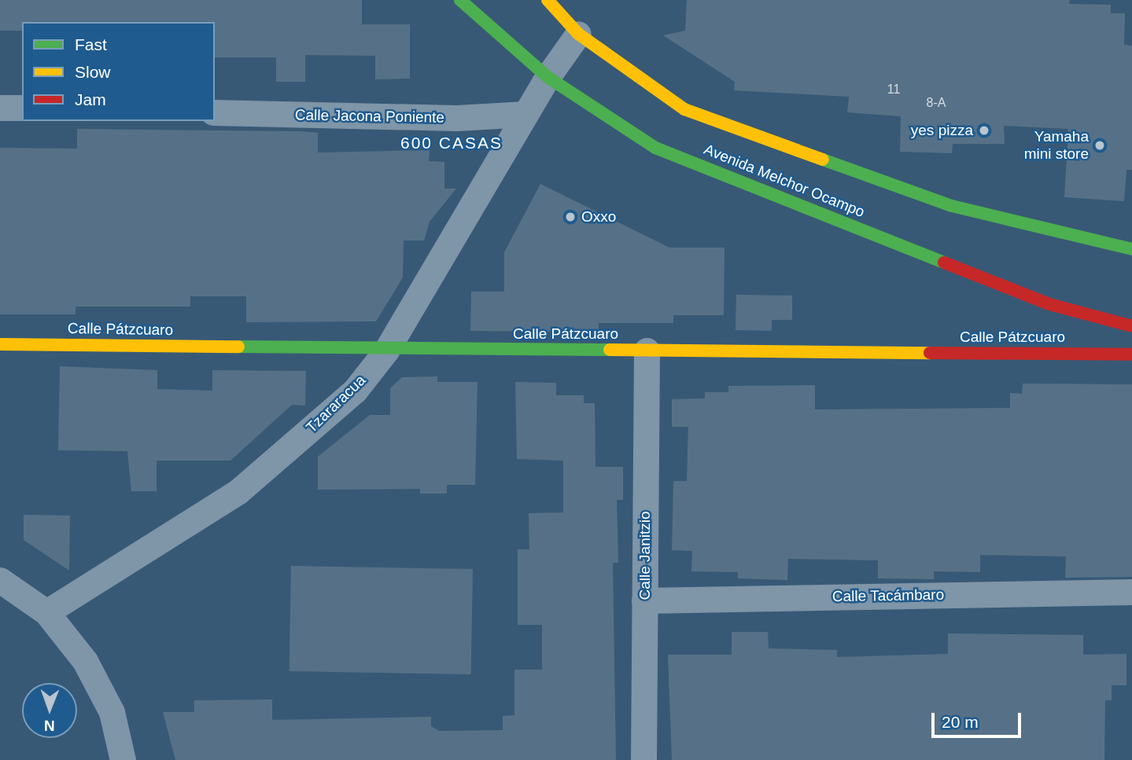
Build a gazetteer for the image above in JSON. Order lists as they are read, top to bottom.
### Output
{
  "streets": {
    "main road": ["Avenida Melchor Ocampo", "Calle Pátzcuaro"],
    "street": [
      "Calle Jacona Poniente",
      "Tzararacua",
      "Calle Janitzio",
      "Calle Tacámbaro"
    ]
  },
  "crossings": [
    ["Calle Jacona Poniente", "Tzararacua"],
    ["Avenida Melchor Ocampo", "Tzararacua"],
    ["Calle Pátzcuaro", "Tzararacua"],
    ["Calle Pátzcuaro", "Calle Janitzio"],
    ["Calle Janitzio", "Calle Tacámbaro"]
  ],
  "districts": ["600 CASAS"],
  "places": ["yes pizza", "Yamaha mini store", "Oxxo"],
  "house_numbers": ["11", "8-A"],
  "legend": ["Fast", "Slow", "Jam"],
  "scale_bar": "20 m",
  "north": "bottom"
}
